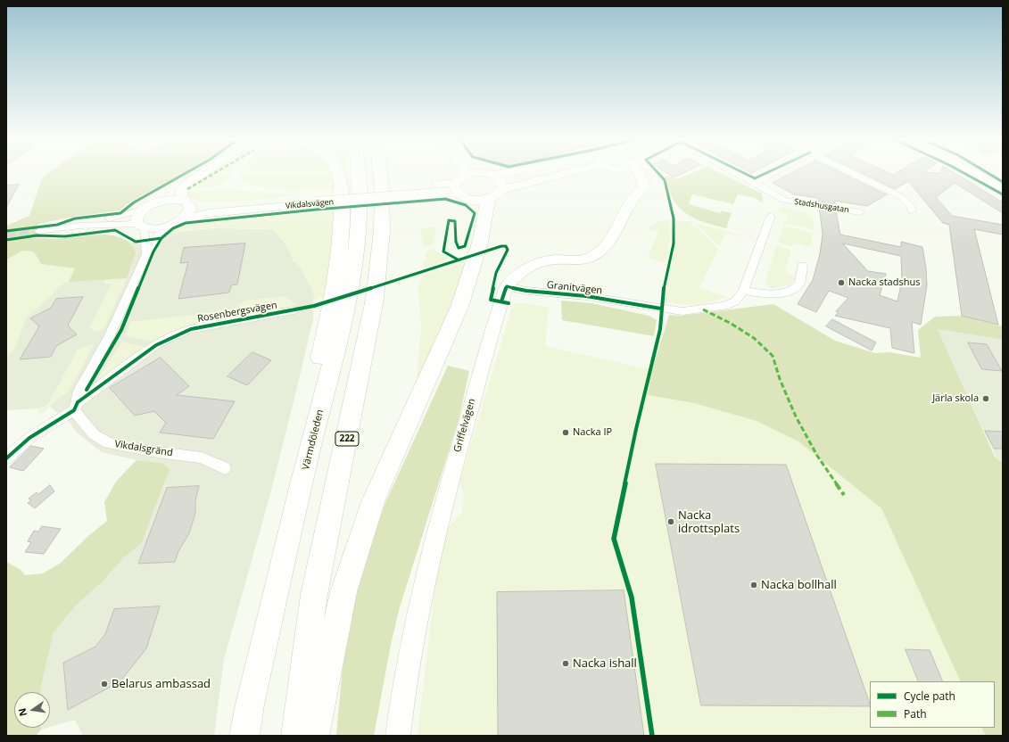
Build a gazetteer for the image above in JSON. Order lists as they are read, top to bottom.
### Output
{
  "streets": {
    "highway": ["222", "Värmdöleden"],
    "street": [
      "Vikdalsvägen",
      "Stadshusgatan",
      "Granitvägen",
      "Rosenbergsvägen",
      "Griffelvägen",
      "Vikdalsgränd"
    ]
  },
  "crossings": [
    ["Vikdalsvägen", "Rosenbergsvägen"],
    ["Vikdalsvägen", "Vikdalsgränd"],
    ["Granitvägen", "Griffelvägen"],
    ["Rosenbergsvägen", "Vikdalsgränd"]
  ],
  "places": [
    "Nacka stadshus",
    "Järla skola",
    "Nacka IP",
    "Nacka idrottsplats",
    "Nacka bollhall",
    "Nacka ishall",
    "Belarus ambassad"
  ],
  "legend": ["Cycle path", "Path"],
  "north": "left"
}
